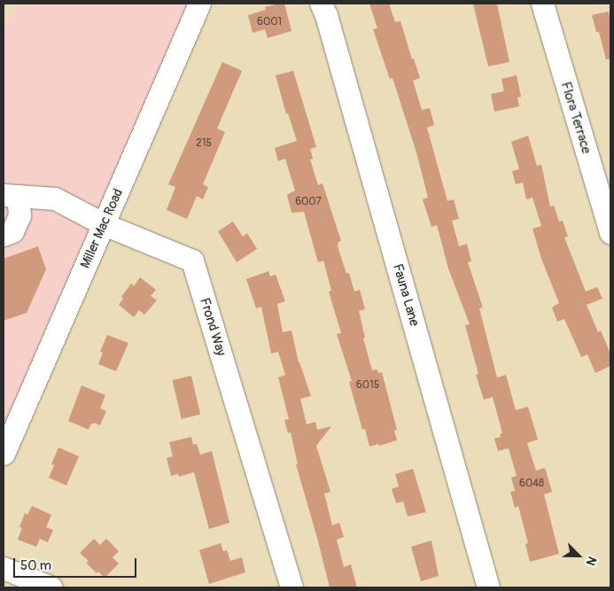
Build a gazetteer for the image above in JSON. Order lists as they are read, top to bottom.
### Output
{
  "streets": {
    "street": [
      "Flora Terrace",
      "Miller Mac Road",
      "Fauna Lane",
      "Frond Way"
    ]
  },
  "crossings": [
    ["Miller Mac Road", "Frond Way"]
  ],
  "house_numbers": [
    "6001",
    "215",
    "6007",
    "6015",
    "6048"
  ],
  "scale_bar": "50 m",
  "north": "bottom right"
}
